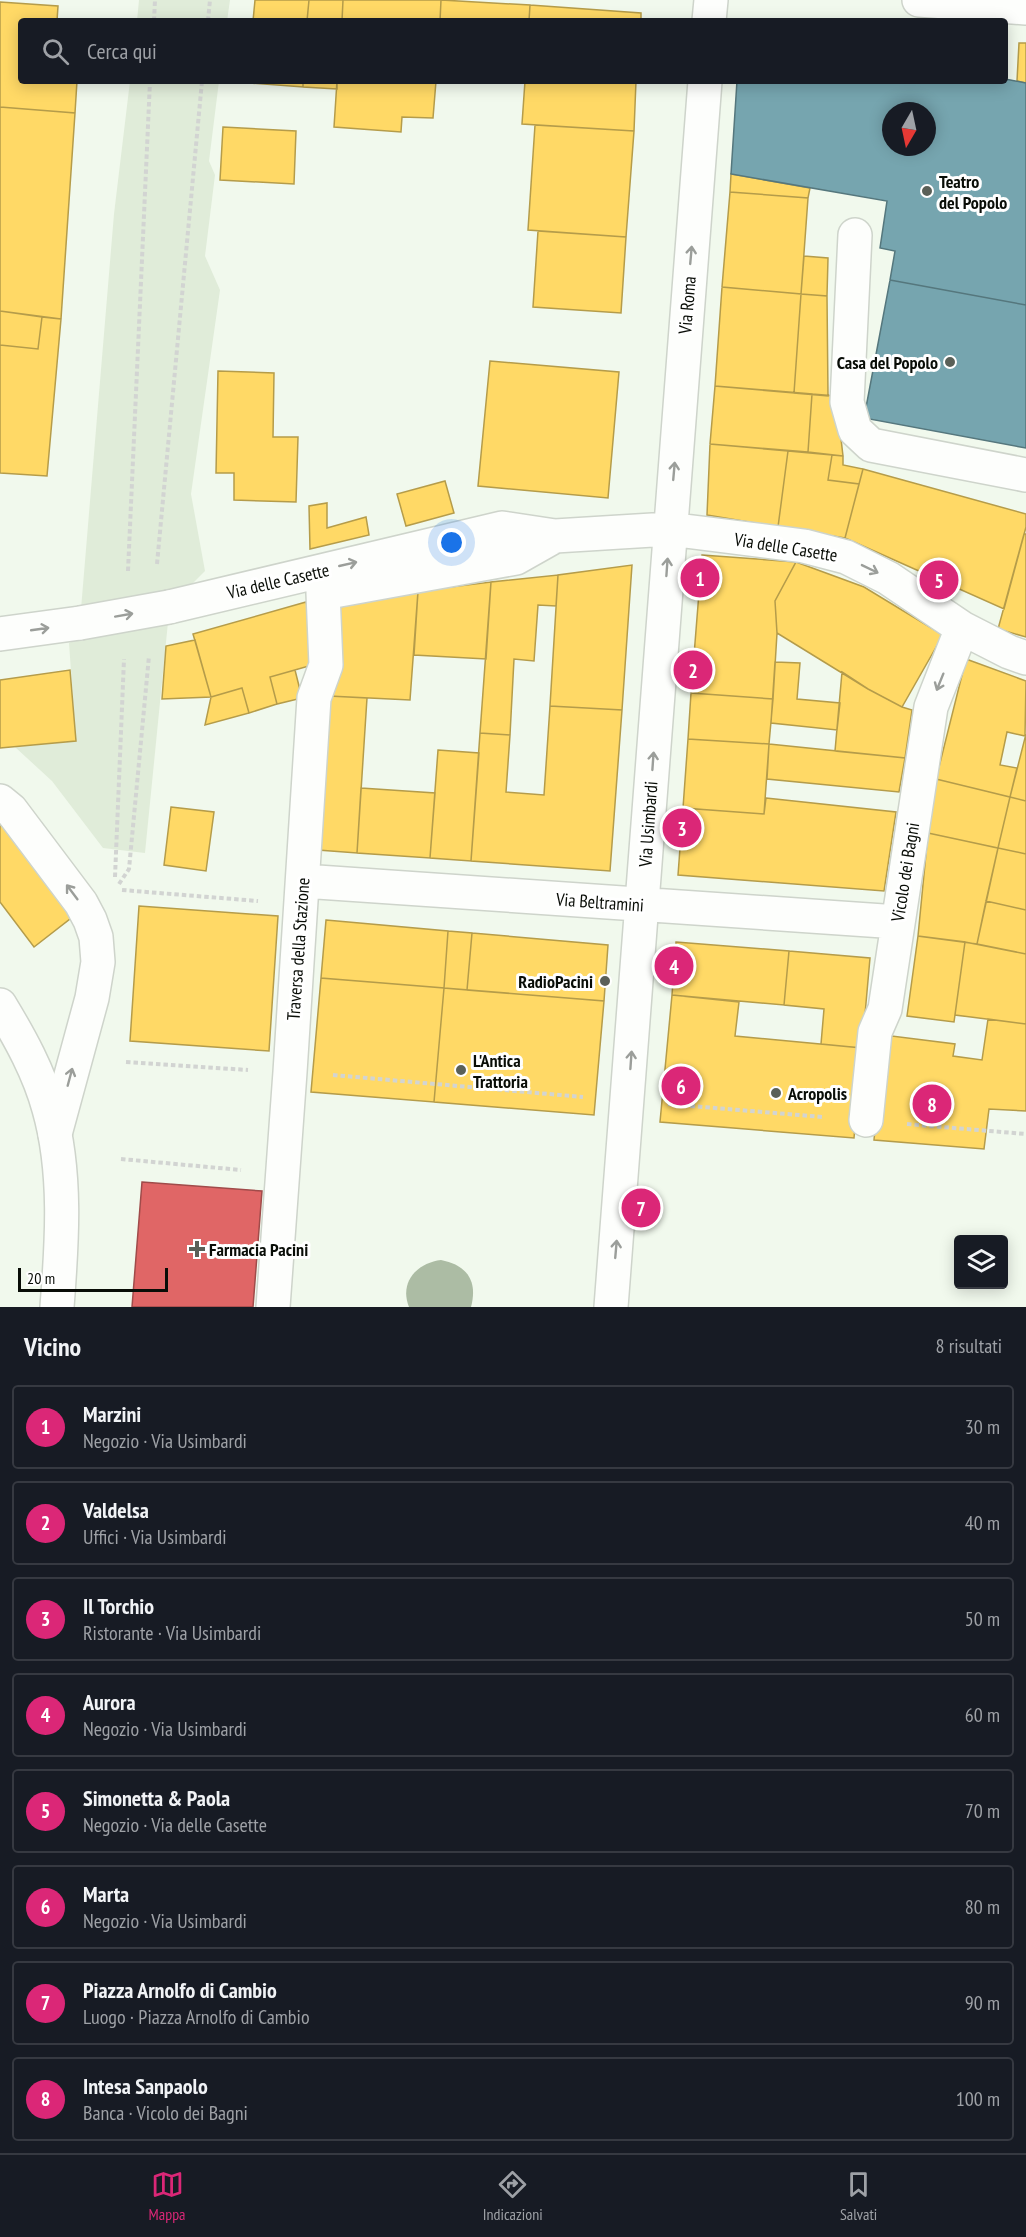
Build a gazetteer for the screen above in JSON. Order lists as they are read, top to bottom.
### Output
{
  "streets": {
    "street": [
      "Via Roma",
      "Via delle Casette",
      "Via Usimbardi",
      "Vicolo dei Bagni",
      "Via Beltramini",
      "Traversa della Stazione"
    ]
  },
  "crossings": [
    ["Via Roma", "Via delle Casette"],
    ["Via Roma", "Via Usimbardi"],
    ["Via delle Casette", "Via Usimbardi"],
    ["Via delle Casette", "Vicolo dei Bagni"],
    ["Via delle Casette", "Traversa della Stazione"],
    ["Via Usimbardi", "Via Beltramini"],
    ["Vicolo dei Bagni", "Via Beltramini"],
    ["Via Beltramini", "Traversa della Stazione"]
  ],
  "one_way": [
    "Via Roma",
    "Via delle Casette",
    "Via Usimbardi",
    "Vicolo dei Bagni"
  ],
  "places": {
    "other": [
      "Teatro del Popolo",
      "Casa del Popolo",
      "RadioPacini",
      "L'Antica Trattoria",
      "Acropolis"
    ],
    "health": ["Farmacia Pacini"]
  },
  "scale_bar": "20 m",
  "north": "bottom",
  "page": {
    "search": "Cerca qui",
    "pins": [
      "1",
      "5",
      "2",
      "3",
      "4",
      "6",
      "8",
      "7"
    ],
    "scale": "20 m",
    "heading": ["Vicino", "8 risultati"],
    "list": [
      {
        "mark": "1",
        "name": "Marzini",
        "note": "Negozio · Via Usimbardi",
        "value": "30 m"
      },
      {
        "mark": "2",
        "name": "Valdelsa",
        "note": "Uffici · Via Usimbardi",
        "value": "40 m"
      },
      {
        "mark": "3",
        "name": "Il Torchio",
        "note": "Ristorante · Via Usimbardi",
        "value": "50 m"
      },
      {
        "mark": "4",
        "name": "Aurora",
        "note": "Negozio · Via Usimbardi",
        "value": "60 m"
      },
      {
        "mark": "5",
        "name": "Simonetta & Paola",
        "note": "Negozio · Via delle Casette",
        "value": "70 m"
      },
      {
        "mark": "6",
        "name": "Marta",
        "note": "Negozio · Via Usimbardi",
        "value": "80 m"
      },
      {
        "mark": "7",
        "name": "Piazza Arnolfo di Cambio",
        "note": "Luogo · Piazza Arnolfo di Cambio",
        "value": "90 m"
      },
      {
        "mark": "8",
        "name": "Intesa Sanpaolo",
        "note": "Banca · Vicolo dei Bagni",
        "value": "100 m"
      }
    ],
    "nav": ["Mappa", "Indicazioni", "Salvati"]
  }
}
